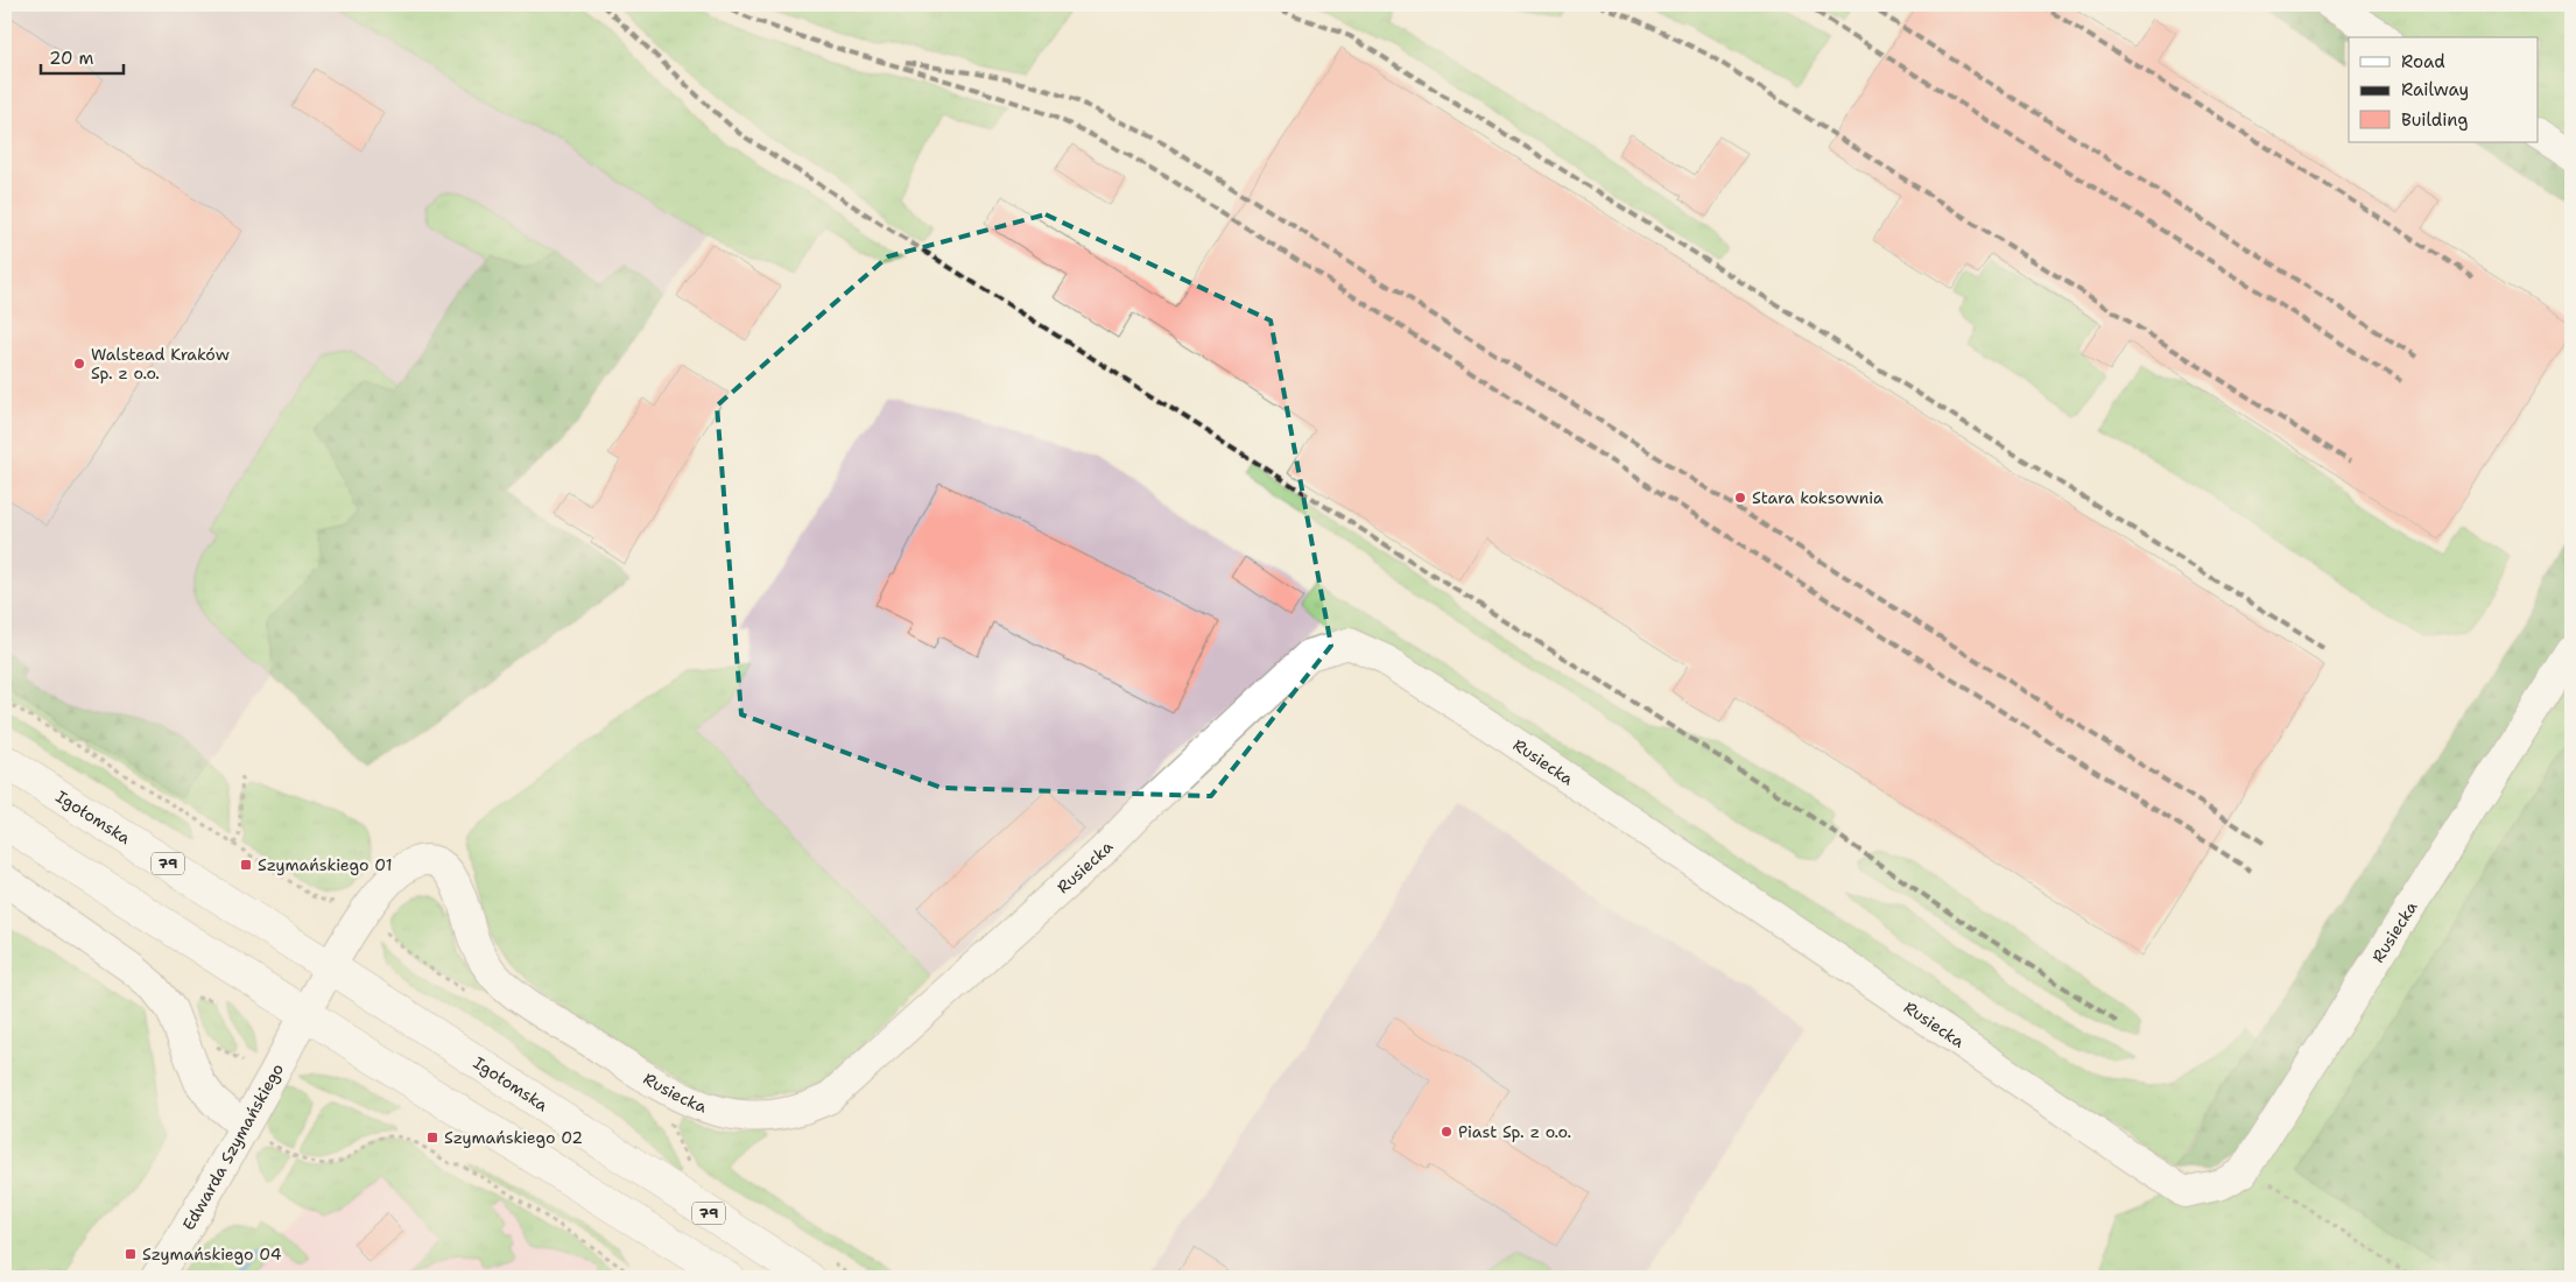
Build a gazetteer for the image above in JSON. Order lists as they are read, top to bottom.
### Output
{
  "streets": {
    "main road": ["Igołomska", "79"],
    "street": ["Rusiecka", "Edwarda Szymańskiego"]
  },
  "crossings": [
    ["Rusiecka", "Igołomska"]
  ],
  "places": {
    "other": ["Walstead Kraków Sp. z o.o.", "Stara koksownia", "Piast Sp. z o.o."],
    "transit": ["Szymańskiego 01", "Szymańskiego 02", "Szymańskiego 04"]
  },
  "legend": ["Road", "Railway", "Building"],
  "scale_bar": "20 m"
}
